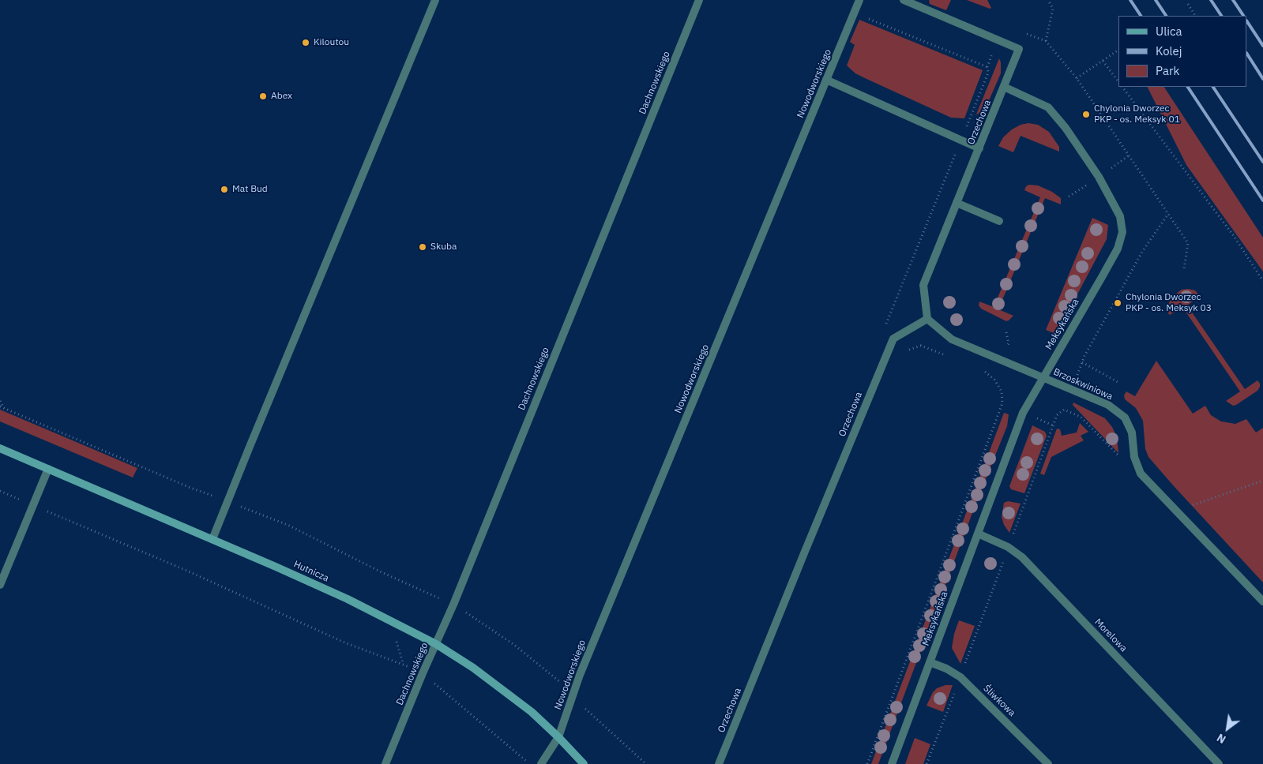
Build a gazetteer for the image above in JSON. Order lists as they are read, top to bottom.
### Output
{
  "streets": {
    "main road": ["Hutnicza"],
    "street": [
      "Dachnowskiego",
      "Nowodworskiego",
      "Orzechowa",
      "Meksykańska",
      "Brzoskwiniowa",
      "Morelowa",
      "Śliwkowa"
    ]
  },
  "crossings": [
    ["Dachnowskiego", "Hutnicza"],
    ["Nowodworskiego", "Hutnicza"],
    ["Orzechowa", "Meksykańska"],
    ["Orzechowa", "Brzoskwiniowa"],
    ["Meksykańska", "Brzoskwiniowa"],
    ["Meksykańska", "Morelowa"],
    ["Meksykańska", "Śliwkowa"]
  ],
  "places": [
    "Kiloutou",
    "Abex",
    "Chylonia Dworzec PKP - os. Meksyk 01",
    "Mat Bud",
    "Skuba",
    "Chylonia Dworzec PKP - os. Meksyk 03"
  ],
  "legend": ["Ulica", "Kolej", "Park"],
  "north": "bottom left"
}
